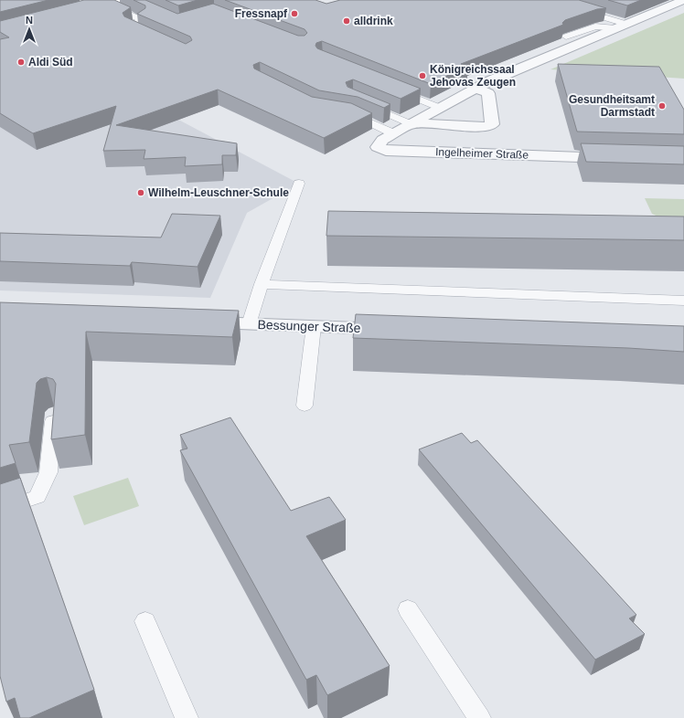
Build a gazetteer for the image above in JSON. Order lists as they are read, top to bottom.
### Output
{
  "streets": {
    "street": ["Ingelheimer Straße", "Bessunger Straße"]
  },
  "places": [
    "Fressnapf",
    "alldrink",
    "Aldi Süd",
    "Königreichssaal Jehovas Zeugen",
    "Gesundheitsamt Darmstadt",
    "Wilhelm-Leuschner-Schule"
  ],
  "north": "top"
}
